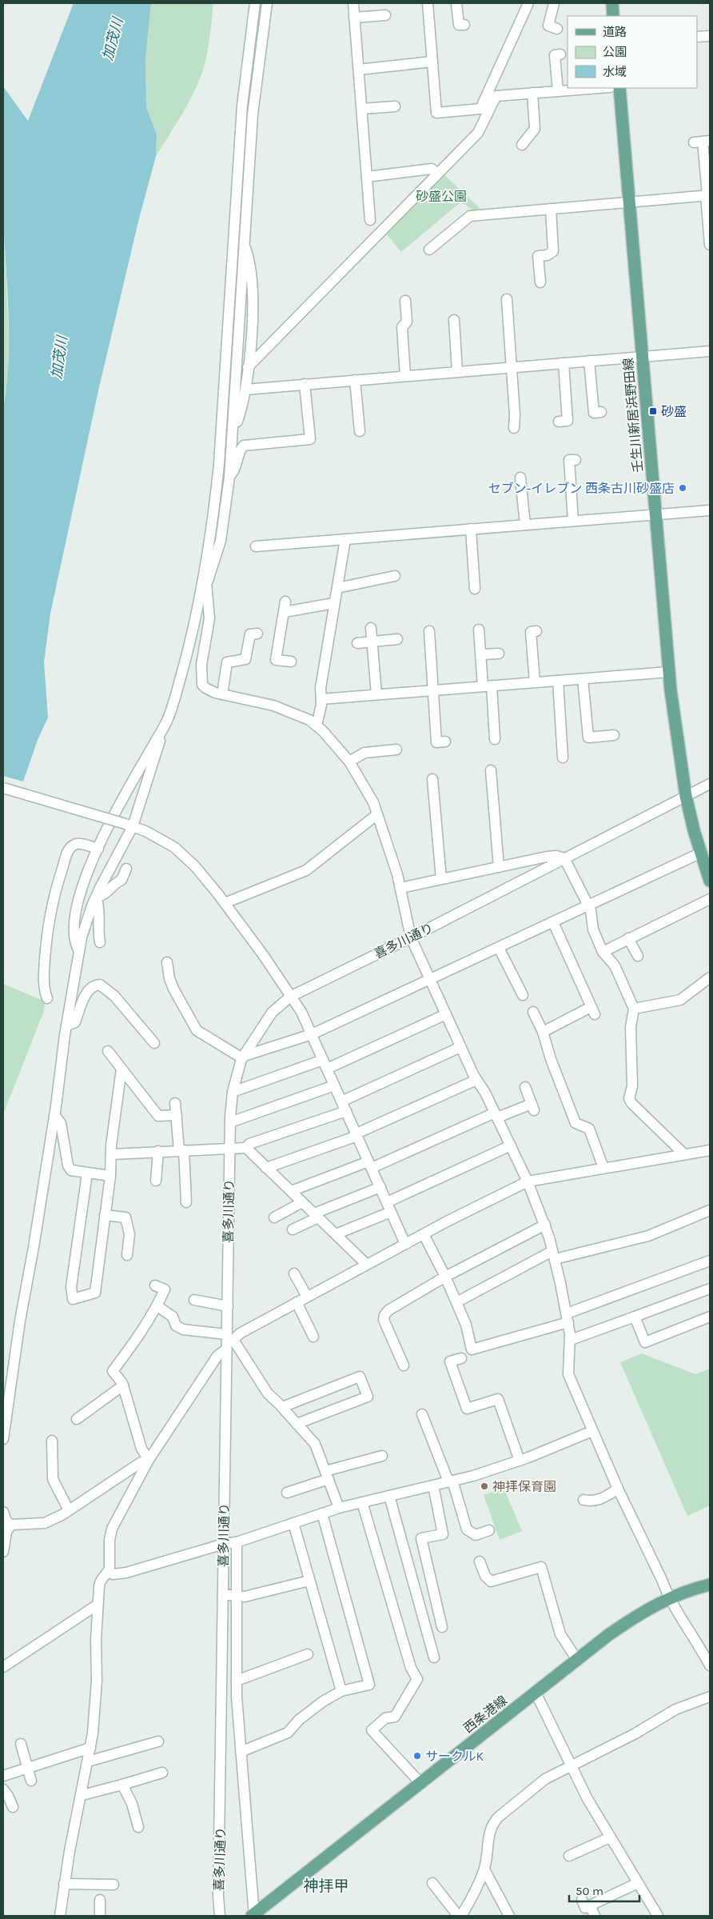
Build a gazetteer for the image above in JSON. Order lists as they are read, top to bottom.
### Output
{
  "streets": {
    "main road": ["壬生川新居浜野田線", "西条港線"],
    "street": ["喜多川通り"]
  },
  "crossings": [
    ["壬生川新居浜野田線", "喜多川通り"]
  ],
  "districts": ["神拝甲"],
  "water": ["加茂川"],
  "parks": ["砂盛公園"],
  "places": {
    "transit": ["砂盛"],
    "other": ["セブン-イレブン 西条古川砂盛店", "神拝保育園", "サークルK"]
  },
  "legend": ["道路", "公園", "水域"],
  "scale_bar": "50 m"
}
